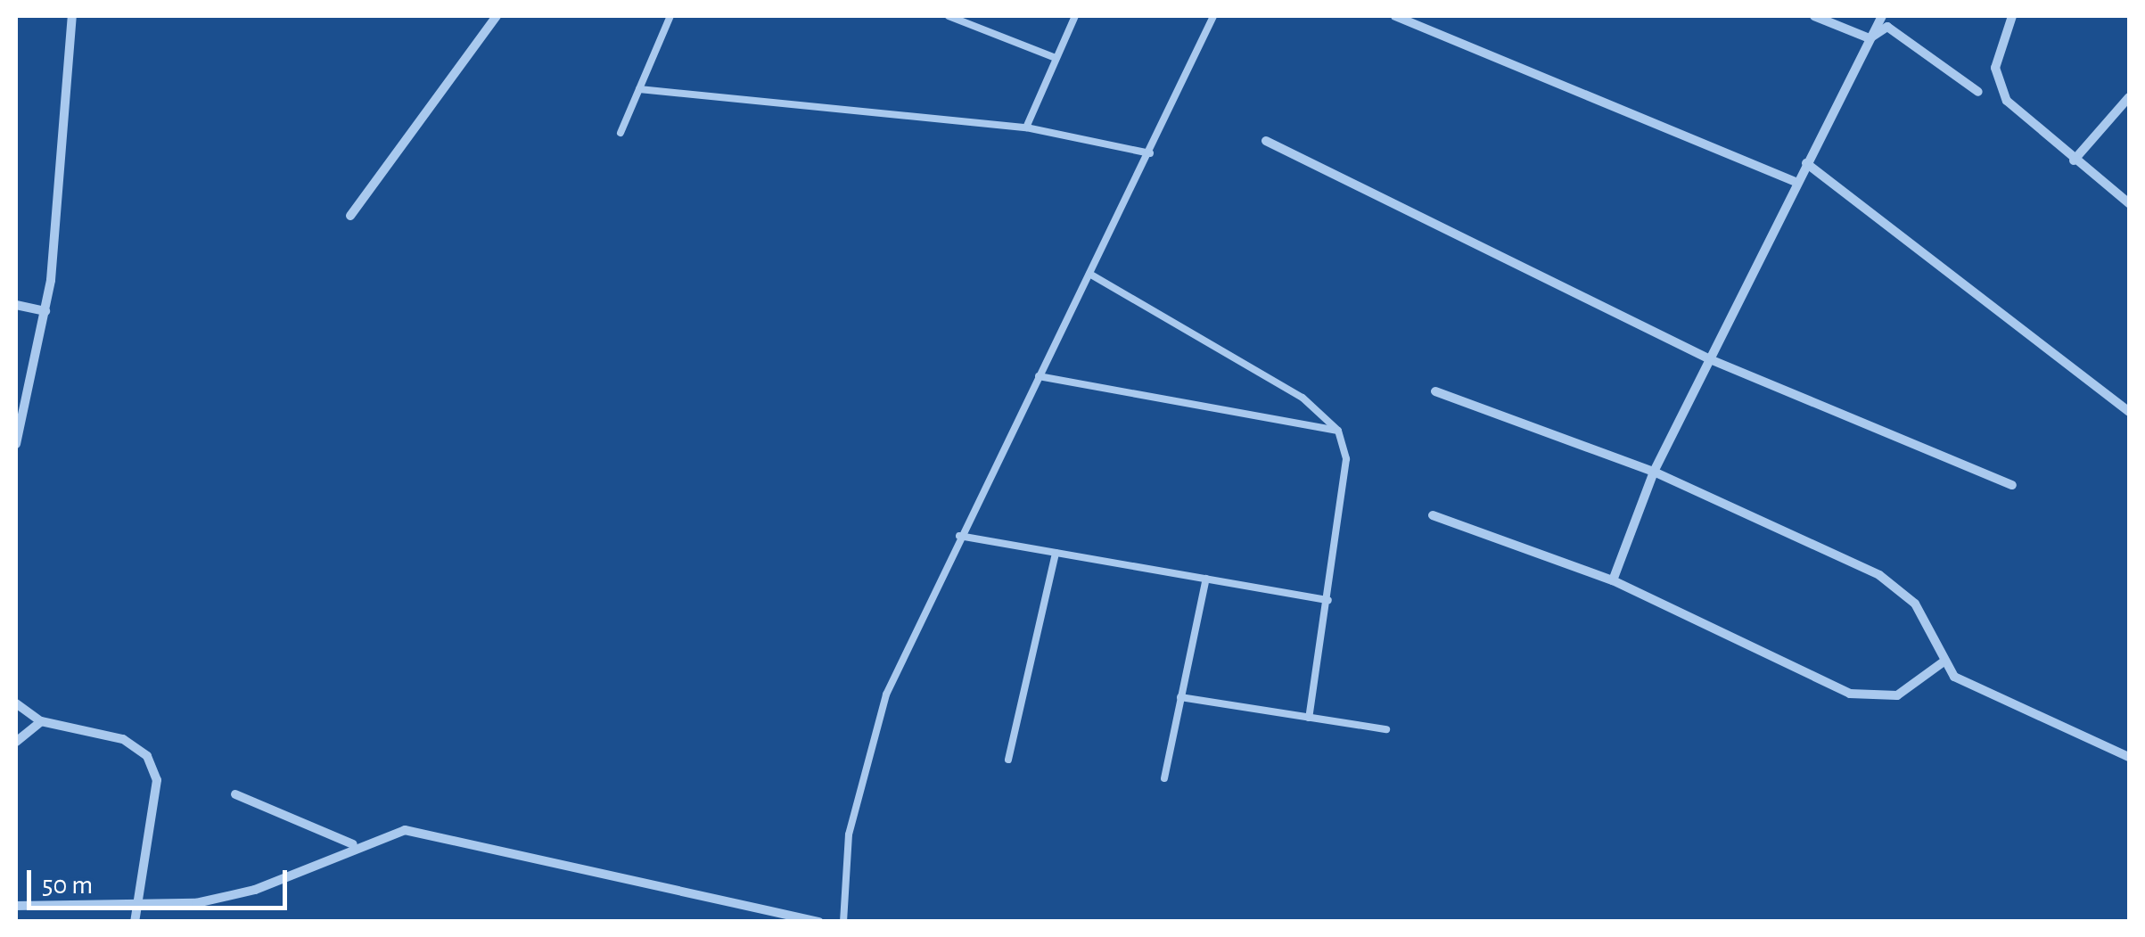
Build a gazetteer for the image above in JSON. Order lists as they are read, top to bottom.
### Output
{
  "scale_bar": "50 m"
}
